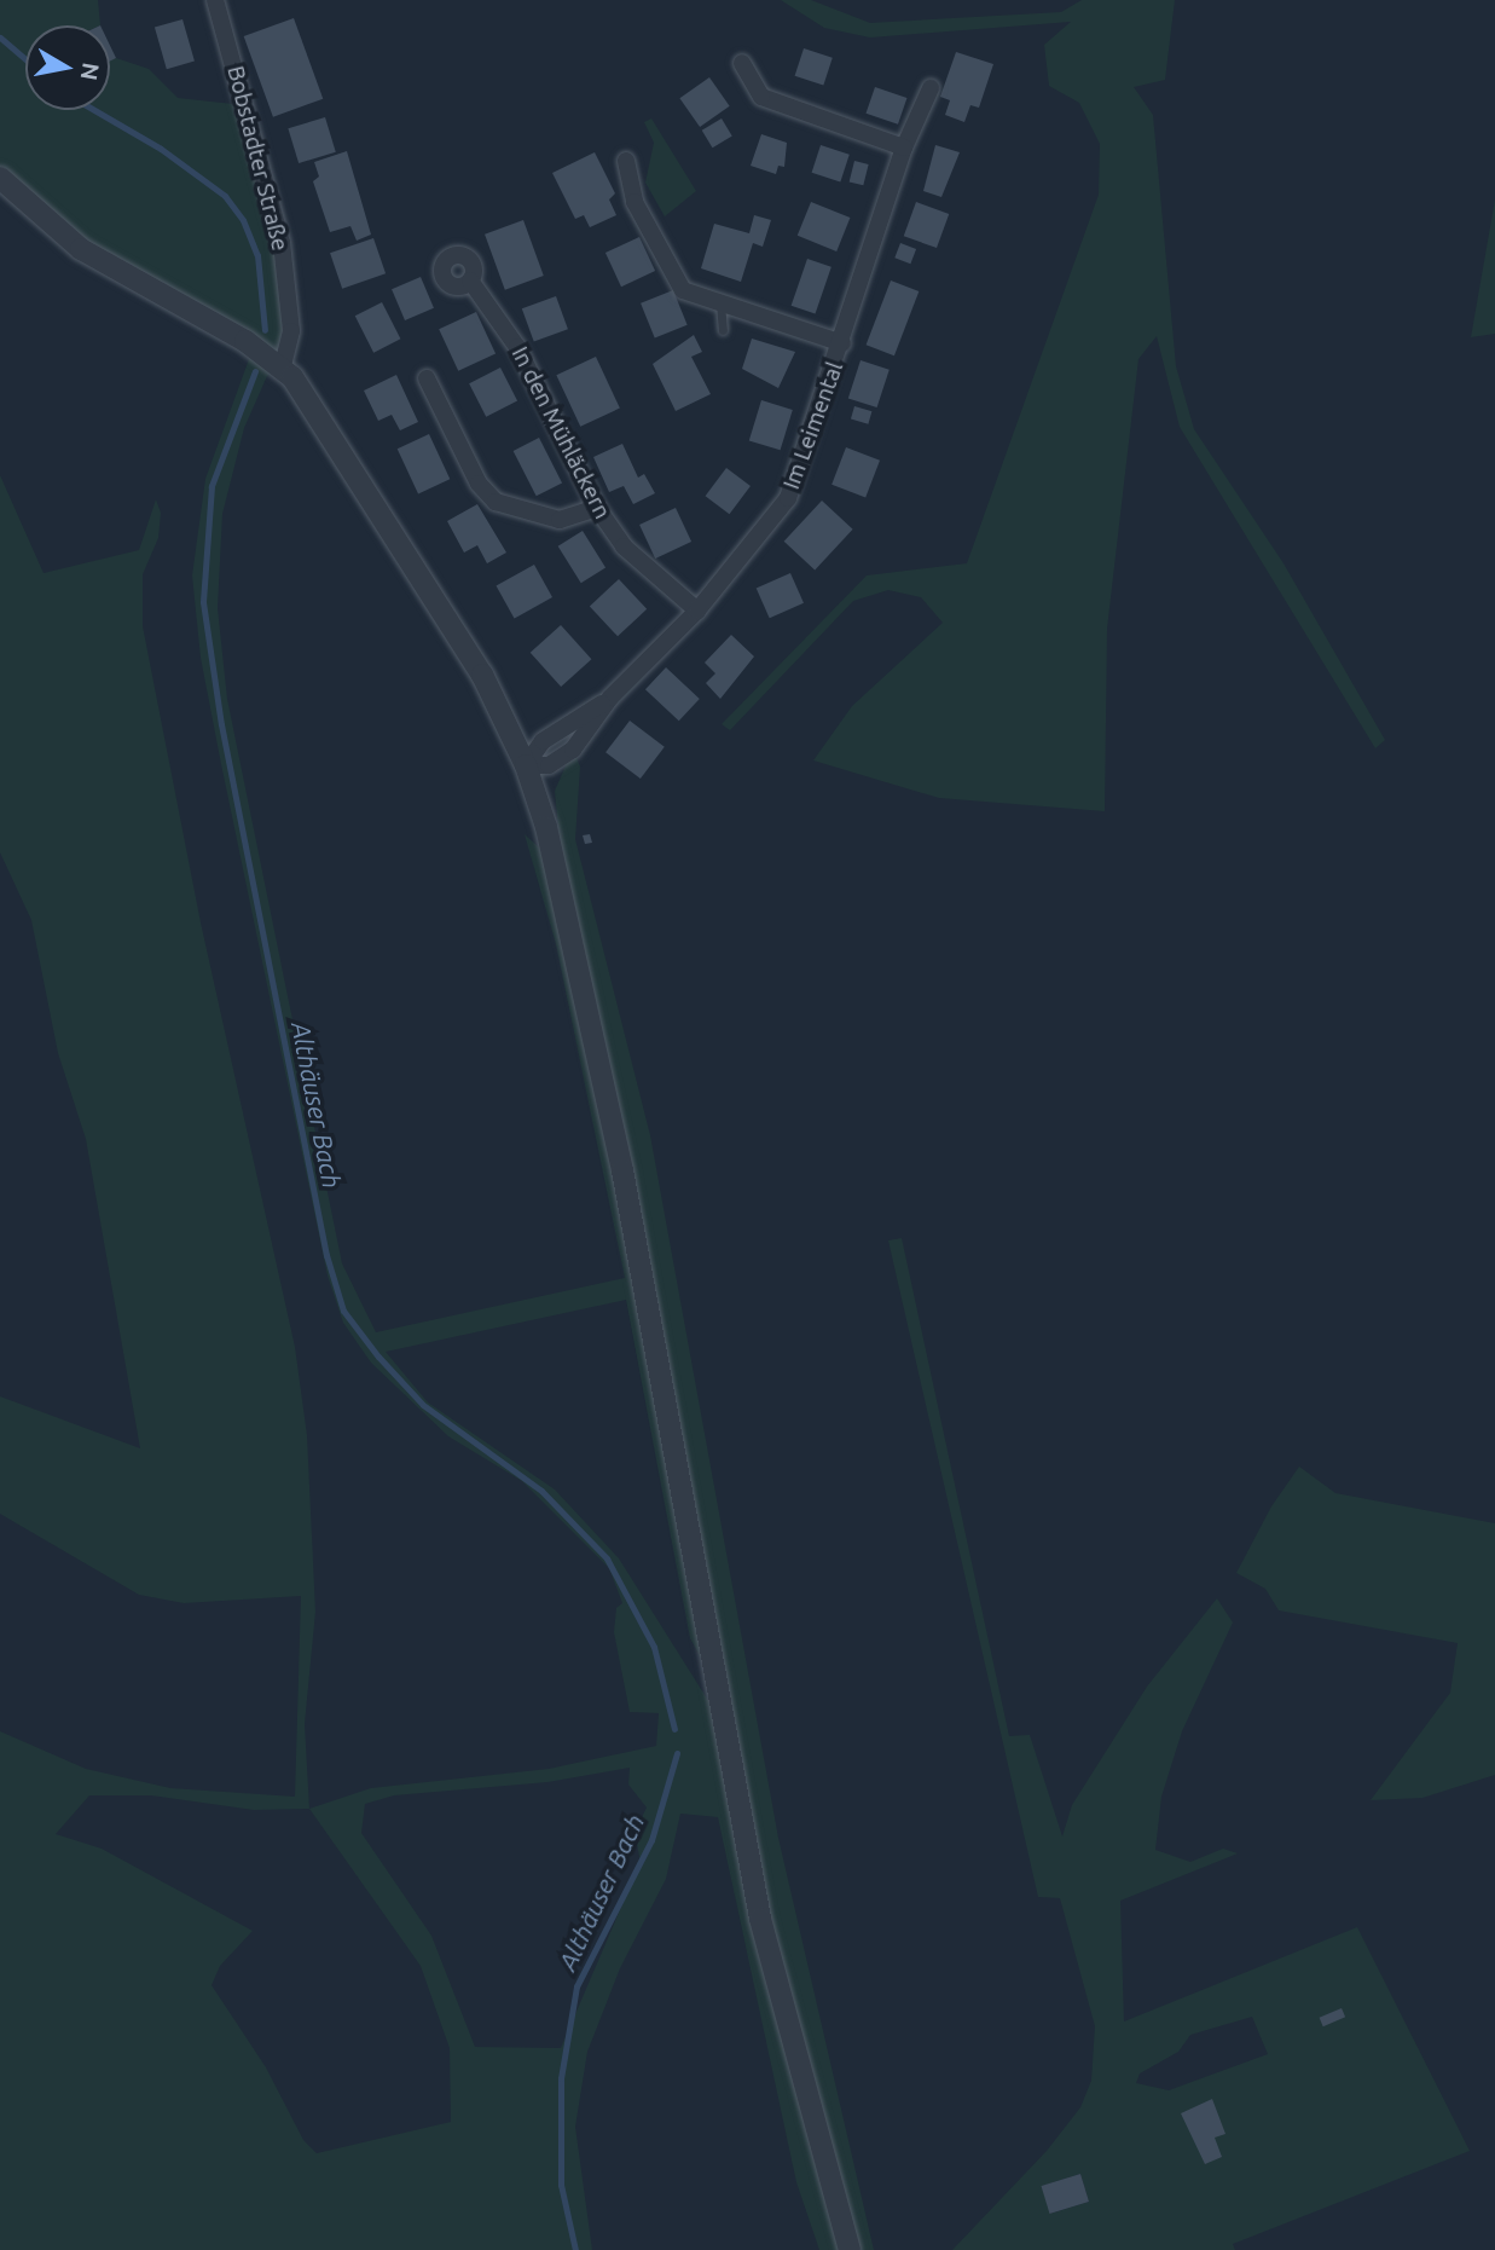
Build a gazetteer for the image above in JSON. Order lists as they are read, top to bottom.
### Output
{
  "streets": {
    "street": ["Bobstadter Straße", "Im Leimental", "In den Mühläckern"]
  },
  "crossings": [
    ["Im Leimental", "In den Mühläckern"]
  ],
  "water": ["Althäuser Bach"],
  "north": "right"
}
